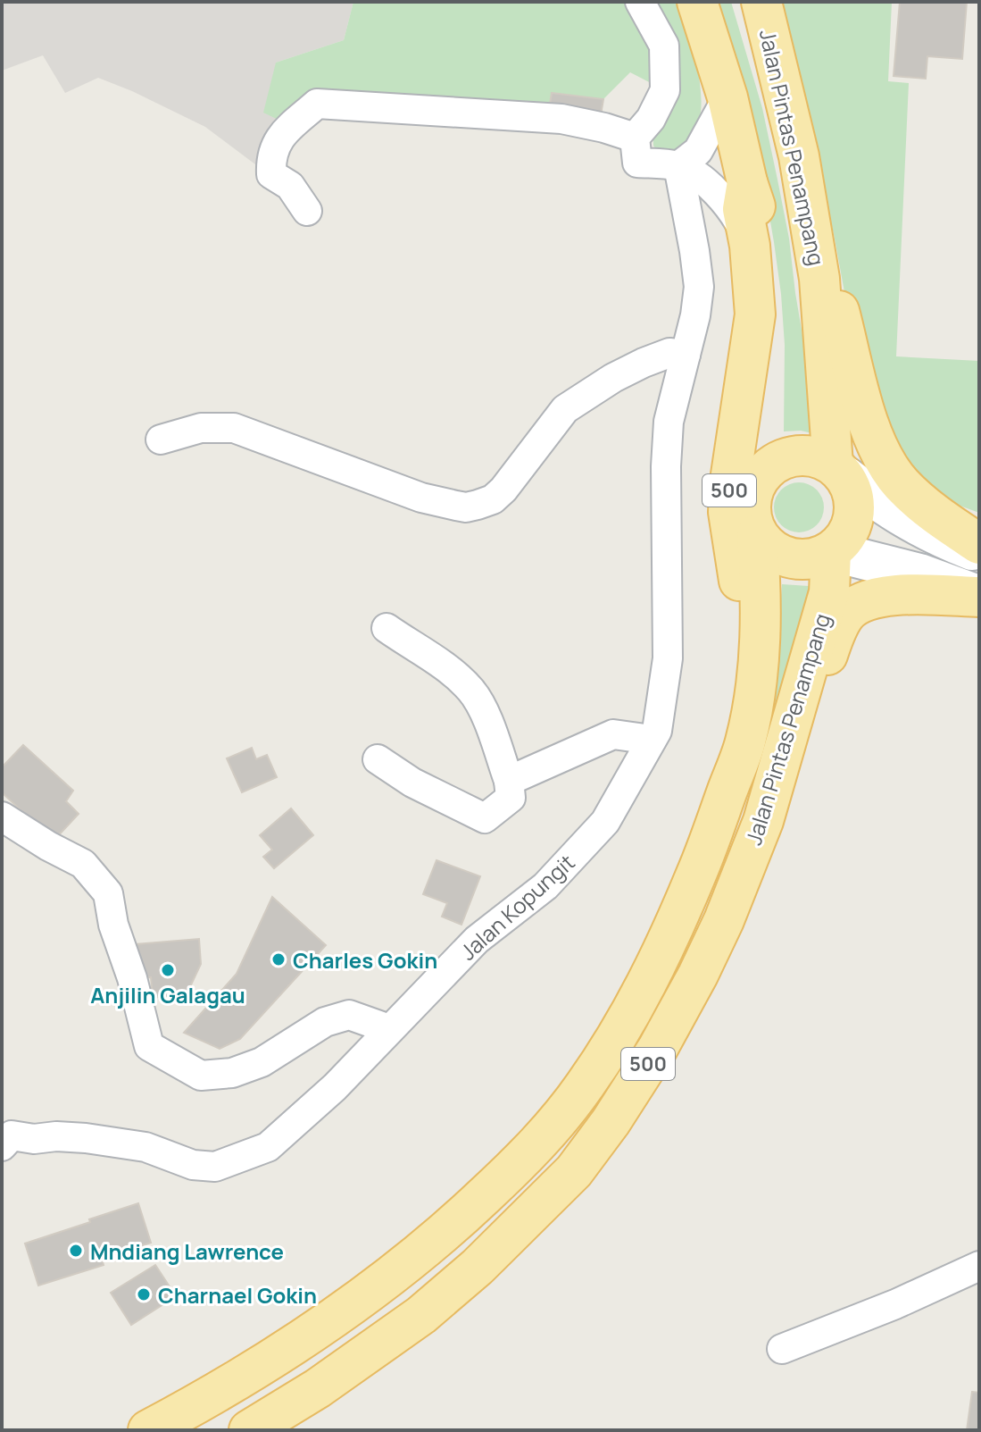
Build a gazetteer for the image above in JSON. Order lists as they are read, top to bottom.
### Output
{
  "streets": {
    "main road": ["Jalan Pintas Penampang", "500"],
    "street": ["Jalan Kopungit"]
  },
  "crossings": [
    ["Jalan Pintas Penampang", "500"]
  ],
  "places": [
    "Charles Gokin",
    "Anjilin Galagau",
    "Mndiang Lawrence",
    "Charnael Gokin"
  ]
}
